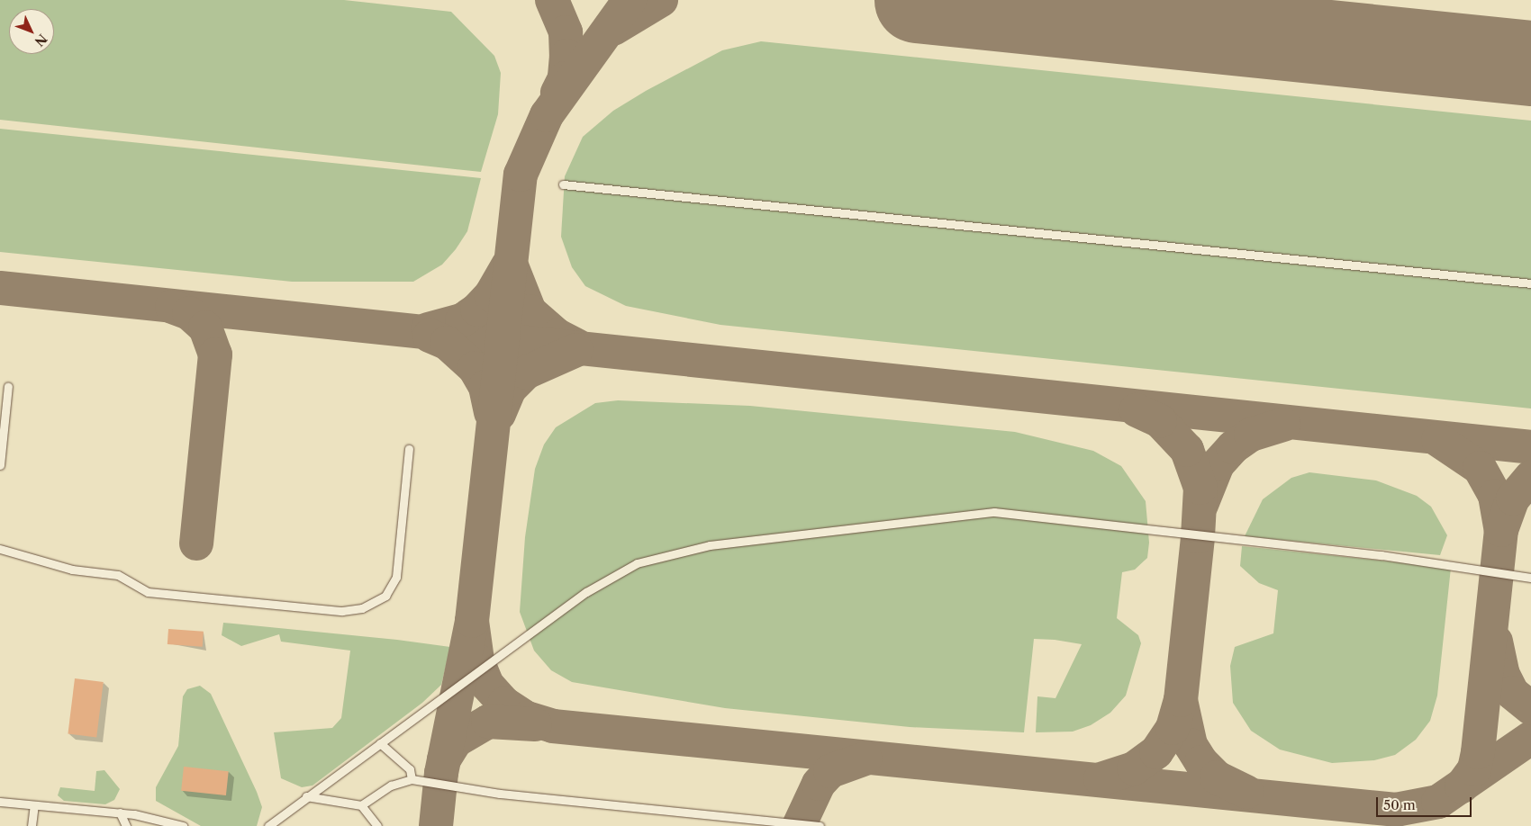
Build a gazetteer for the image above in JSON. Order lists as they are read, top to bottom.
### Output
{
  "scale_bar": "50 m",
  "north": "bottom right"
}
